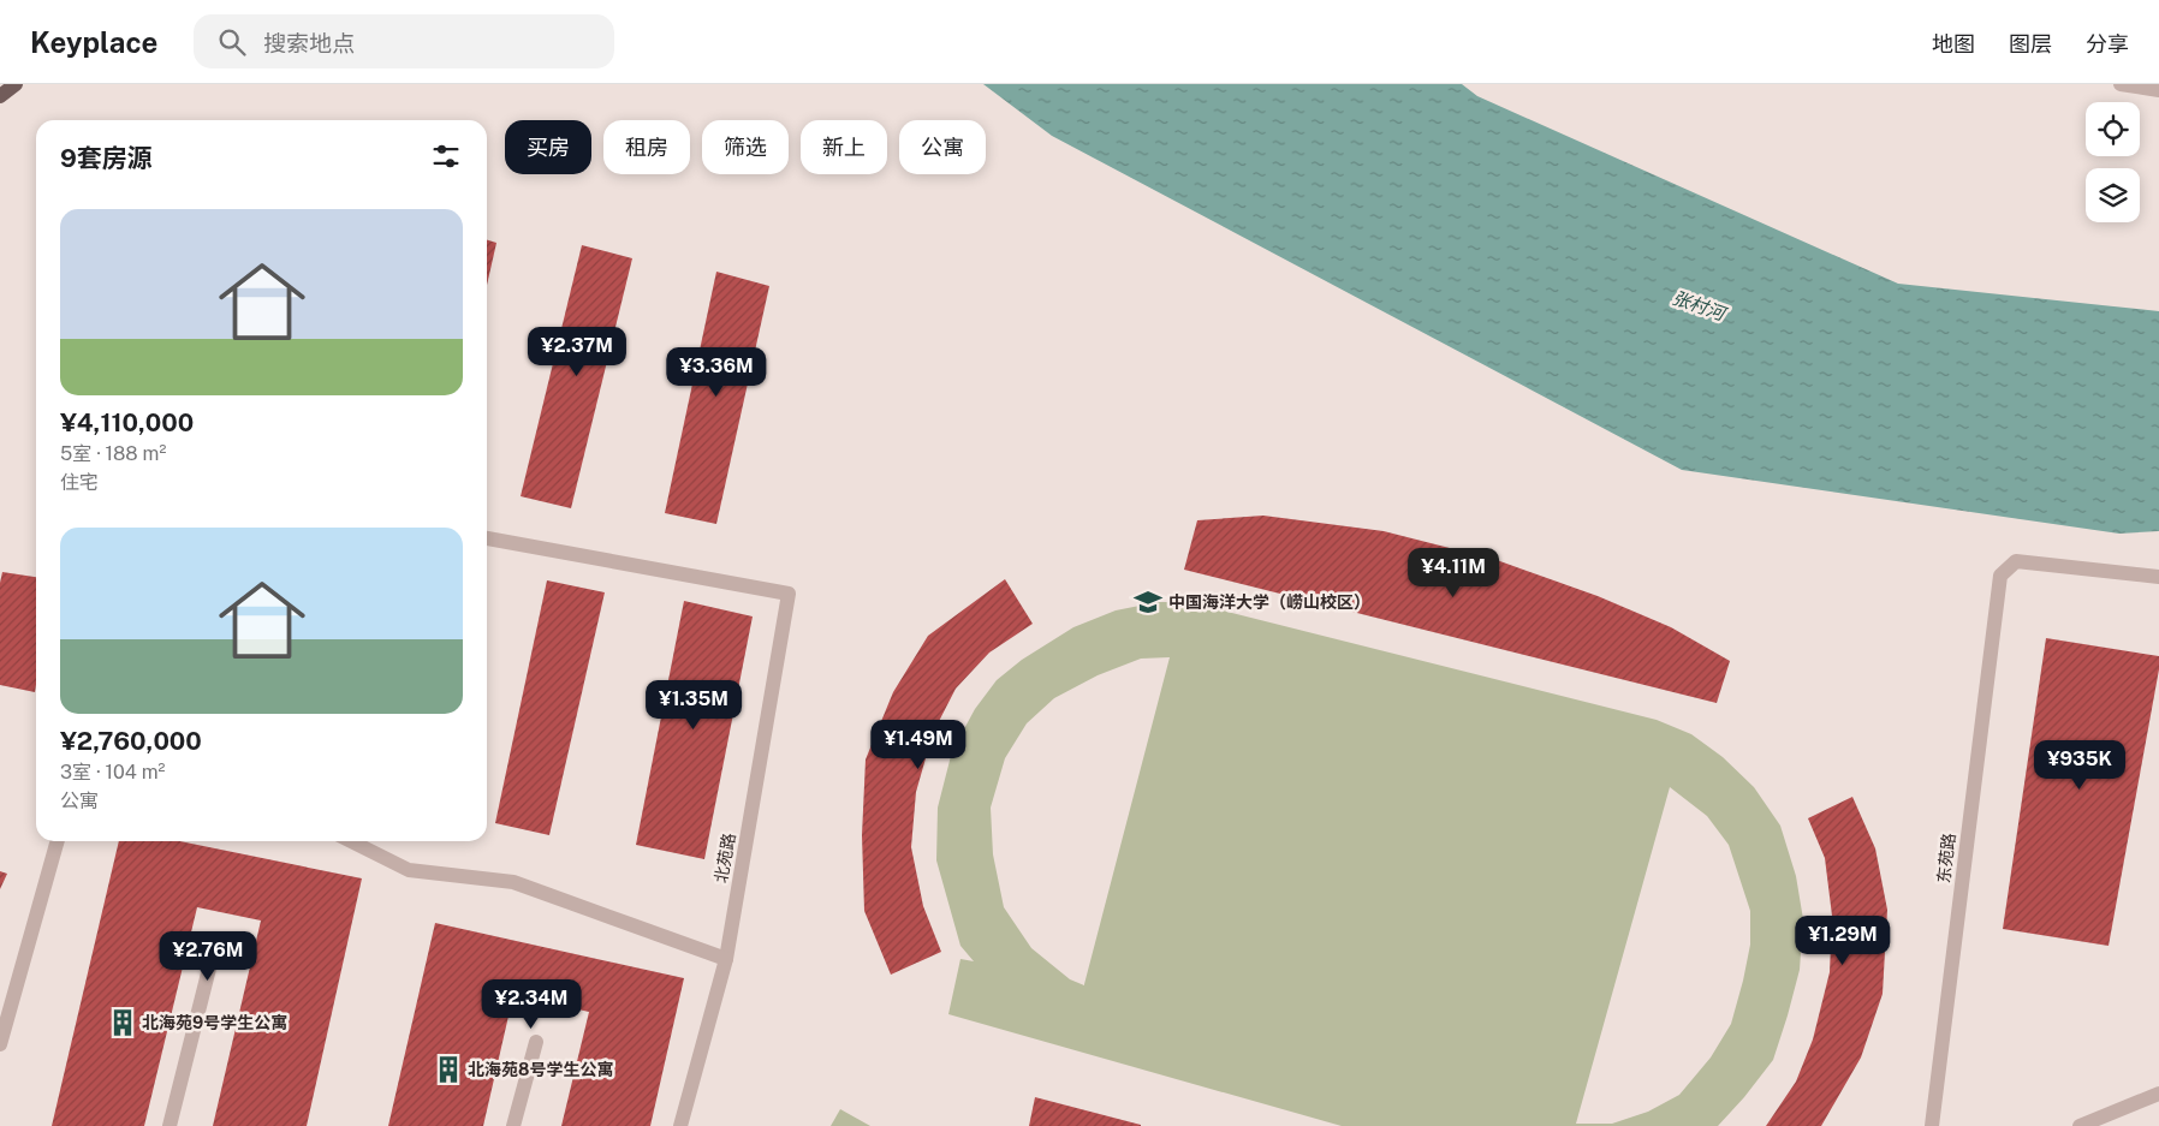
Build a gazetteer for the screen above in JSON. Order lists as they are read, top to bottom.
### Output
{
  "streets": {
    "street": ["北苑路", "东苑路"]
  },
  "water": ["张村河"],
  "places": {
    "school or university": ["中国海洋大学（崂山校区）"],
    "building": ["北海苑9号学生公寓", "北海苑8号学生公寓"]
  },
  "page": {
    "header": "Keyplace",
    "search": "搜索地点",
    "nav": ["地图", "图层", "分享"],
    "chip": [
      "买房",
      "租房",
      "筛选",
      "新上",
      "公寓"
    ],
    "heading": "9套房源",
    "list": [
      {
        "name": "¥4,110,000",
        "note": "5室 · 188 m² · 住宅"
      },
      {
        "name": "¥2,760,000",
        "note": "3室 · 104 m² · 公寓"
      }
    ],
    "price": [
      "¥2.37M",
      "¥3.36M",
      "¥4.11M",
      "¥1.35M",
      "¥1.49M",
      "¥935K",
      "¥1.29M",
      "¥2.76M",
      "¥2.34M"
    ]
  }
}
